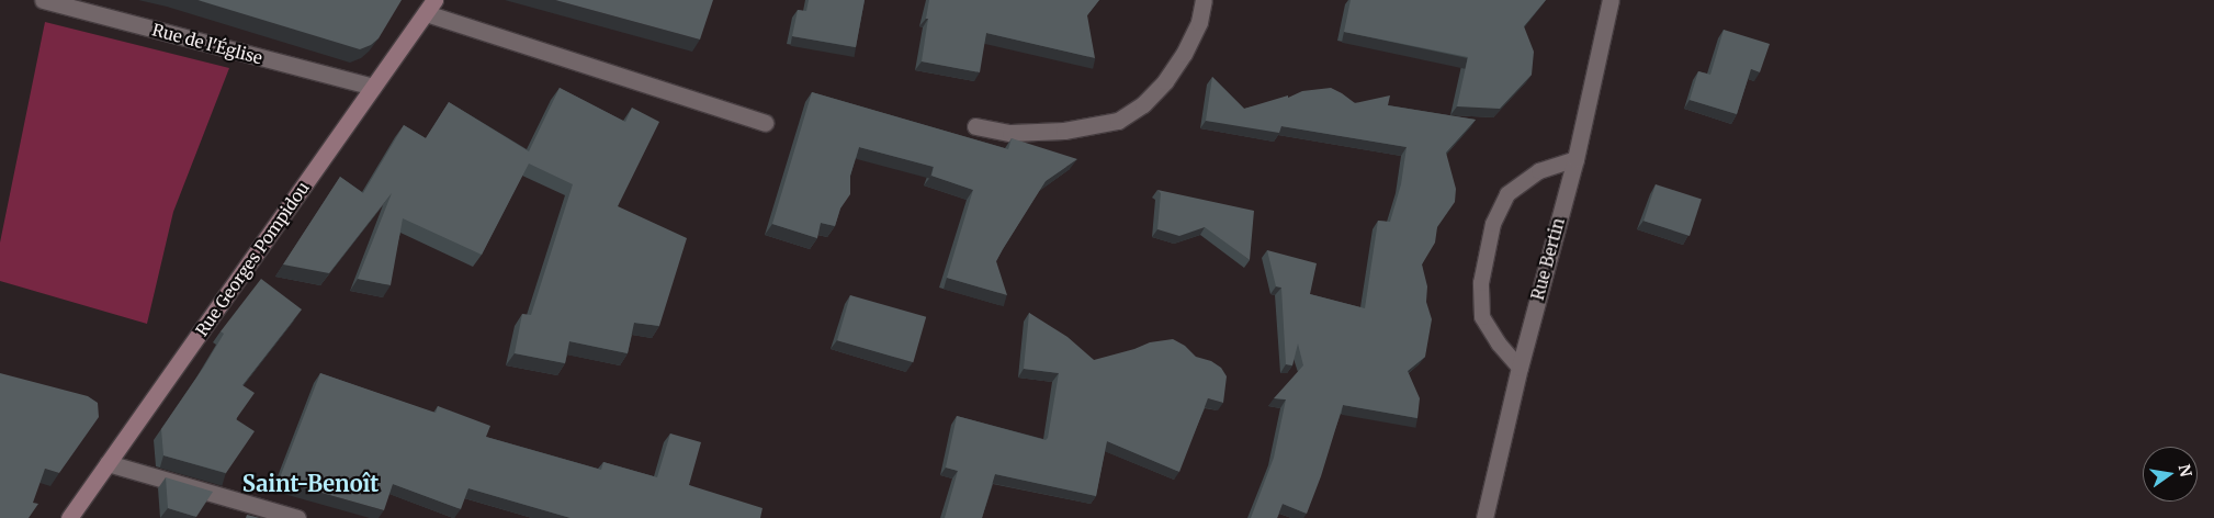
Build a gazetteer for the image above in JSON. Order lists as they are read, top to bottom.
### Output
{
  "streets": {
    "main road": ["Rue Georges Pompidou"],
    "street": ["Rue de l'Église", "Rue Bertin"]
  },
  "crossings": [
    ["Rue de l'Église", "Rue Georges Pompidou"]
  ],
  "districts": ["Saint-Benoît"],
  "north": "right"
}
